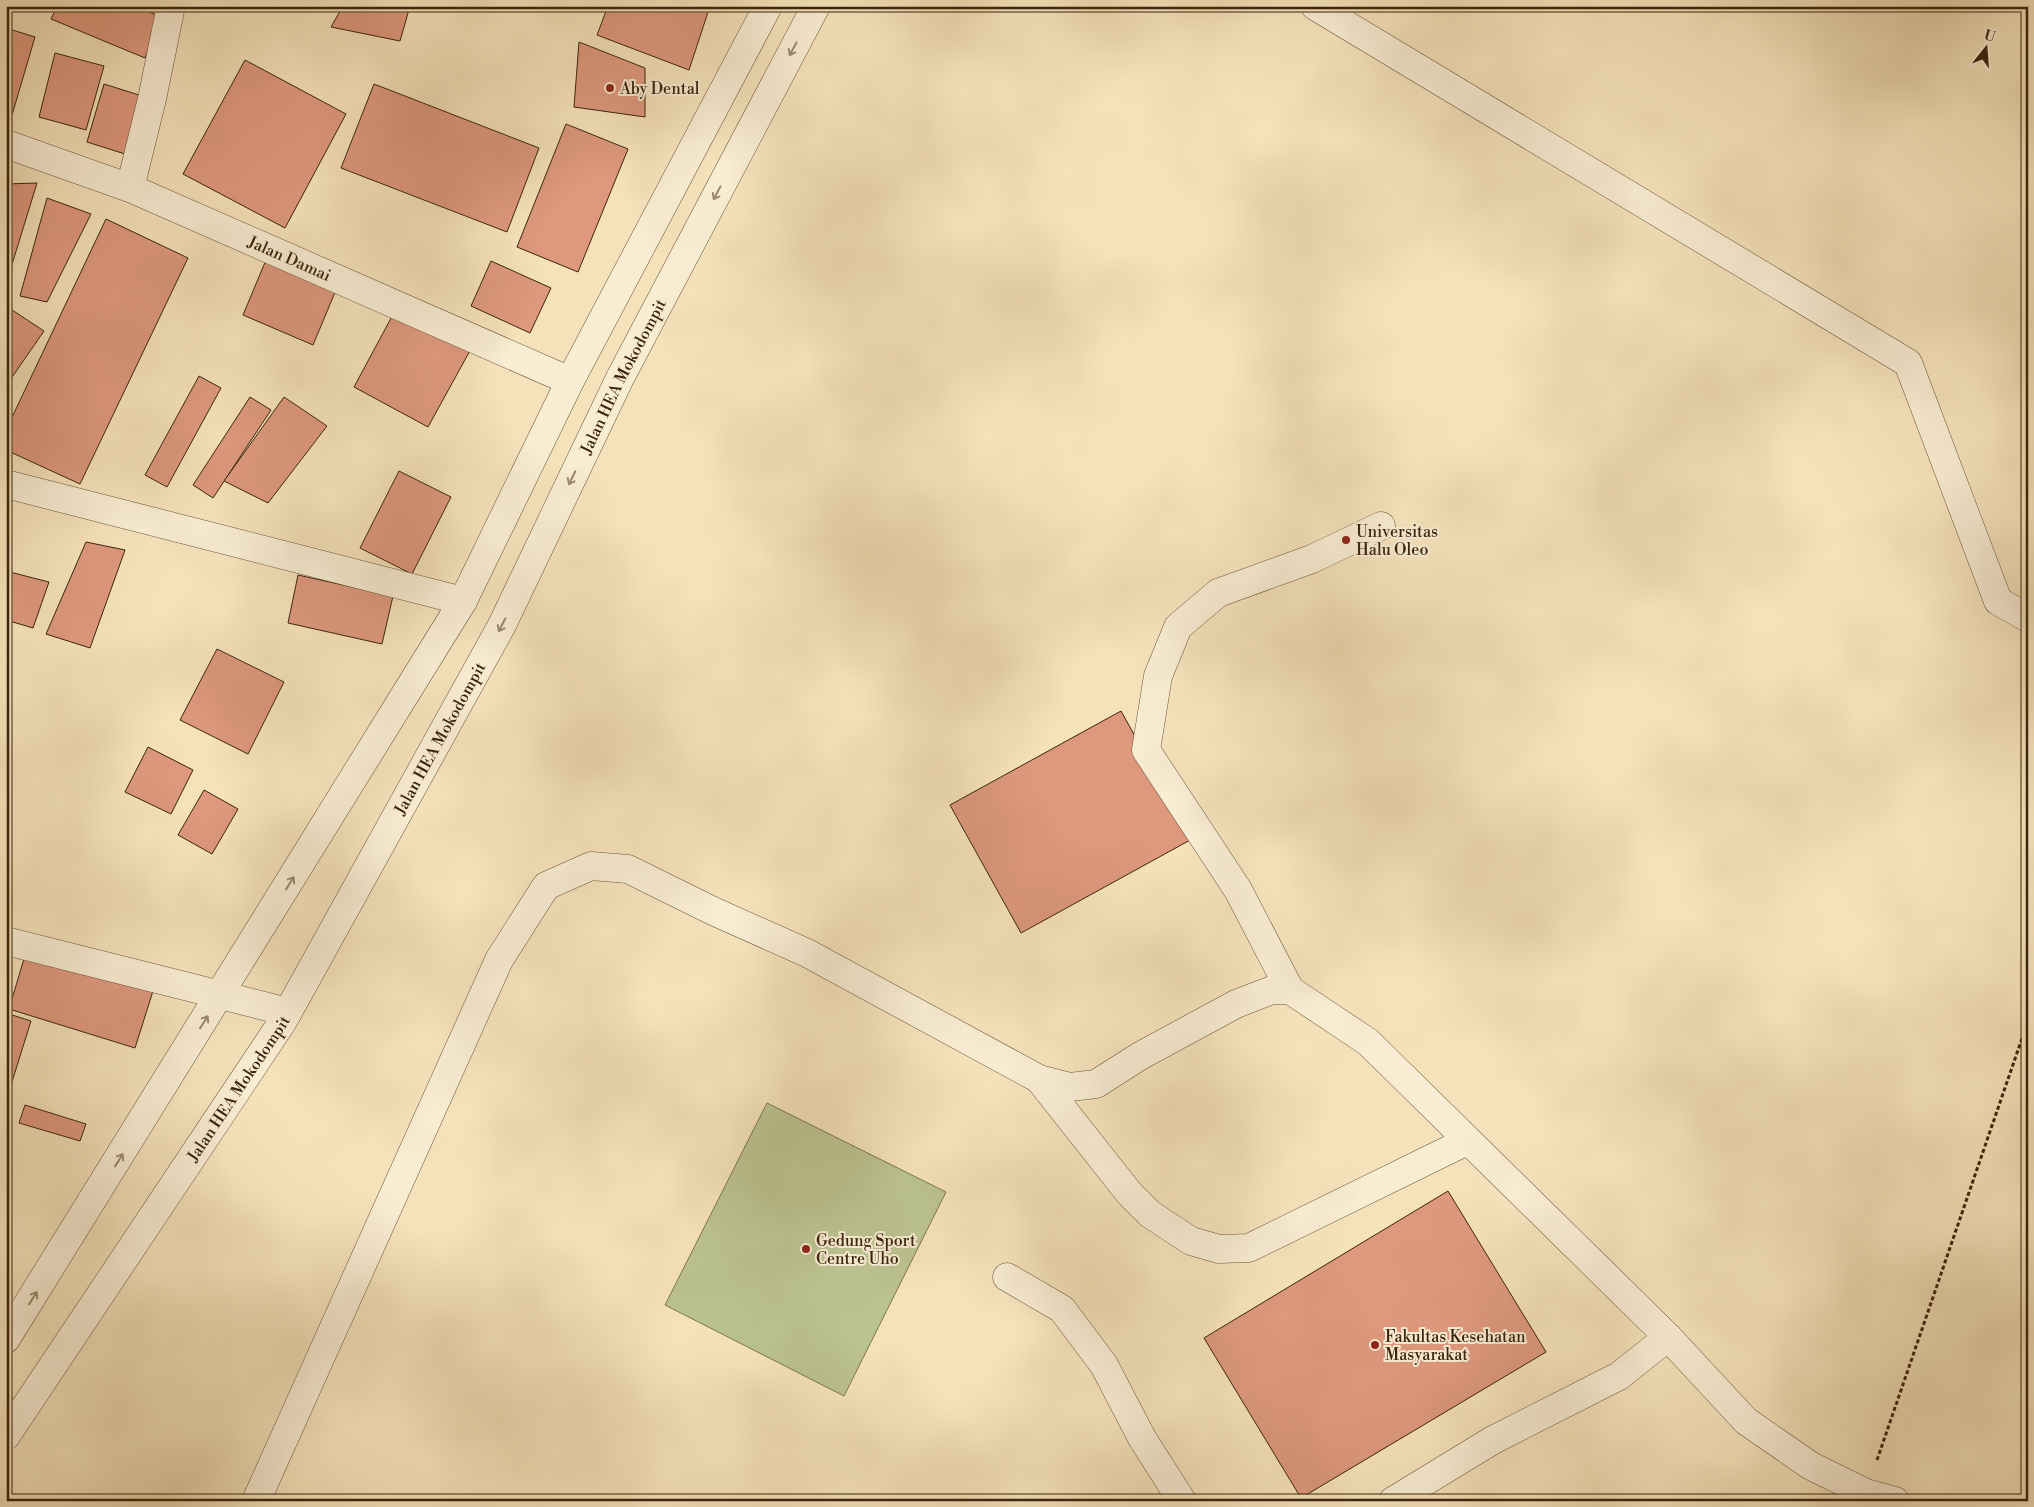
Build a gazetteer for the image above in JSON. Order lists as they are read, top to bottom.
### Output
{
  "streets": {
    "street": ["Jalan Damai", "Jalan HEA Mokodompit"]
  },
  "places": [
    "Aby Dental",
    "Universitas Halu Oleo",
    "Gedung Sport Centre Uho",
    "Fakultas Kesehatan Masyarakat"
  ],
  "north": "top"
}
